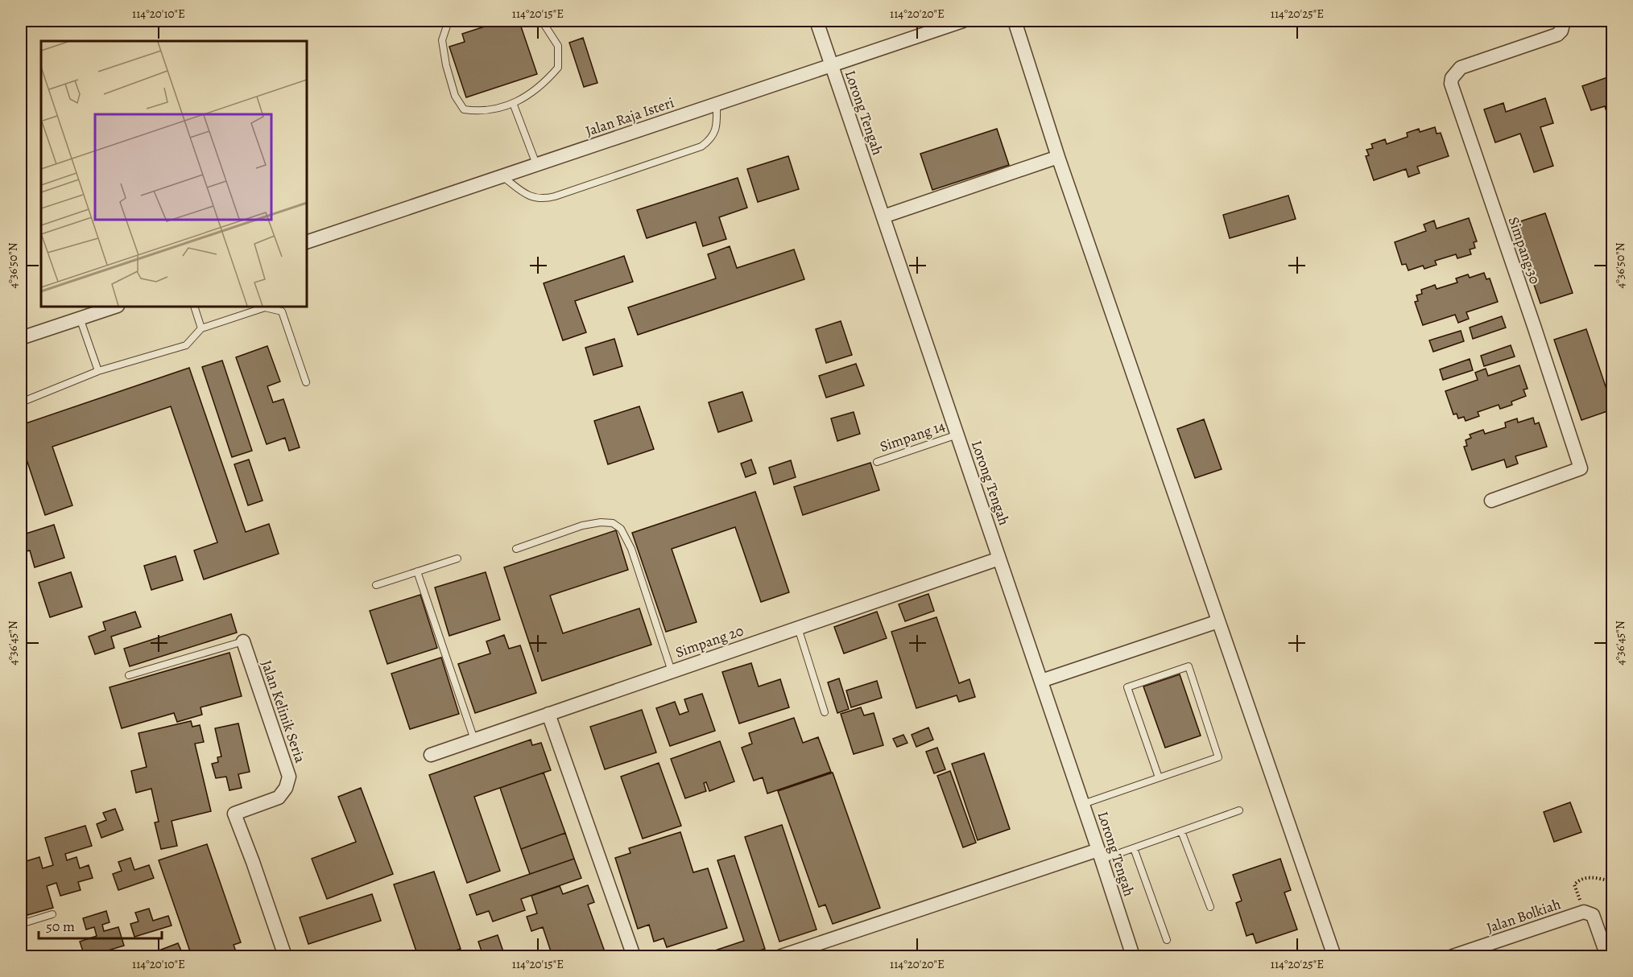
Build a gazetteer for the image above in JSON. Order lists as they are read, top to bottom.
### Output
{
  "streets": {
    "street": [
      "Lorong Tengah",
      "Jalan Raja Isteri",
      "Simpang 30",
      "Simpang 20",
      "Jalan Kelinik Seria",
      "Jalan Bolkiah"
    ],
    "lane": ["Simpang 14"]
  },
  "crossings": [
    ["Lorong Tengah", "Jalan Raja Isteri"],
    ["Lorong Tengah", "Simpang 14"],
    ["Lorong Tengah", "Simpang 20"]
  ],
  "scale_bar": "50 m",
  "coordinates": [
    "114°20'10\"E",
    "114°20'15\"E",
    "114°20'20\"E",
    "114°20'25\"E",
    "4°36'50\"N",
    "4°36'45\"N"
  ]
}
